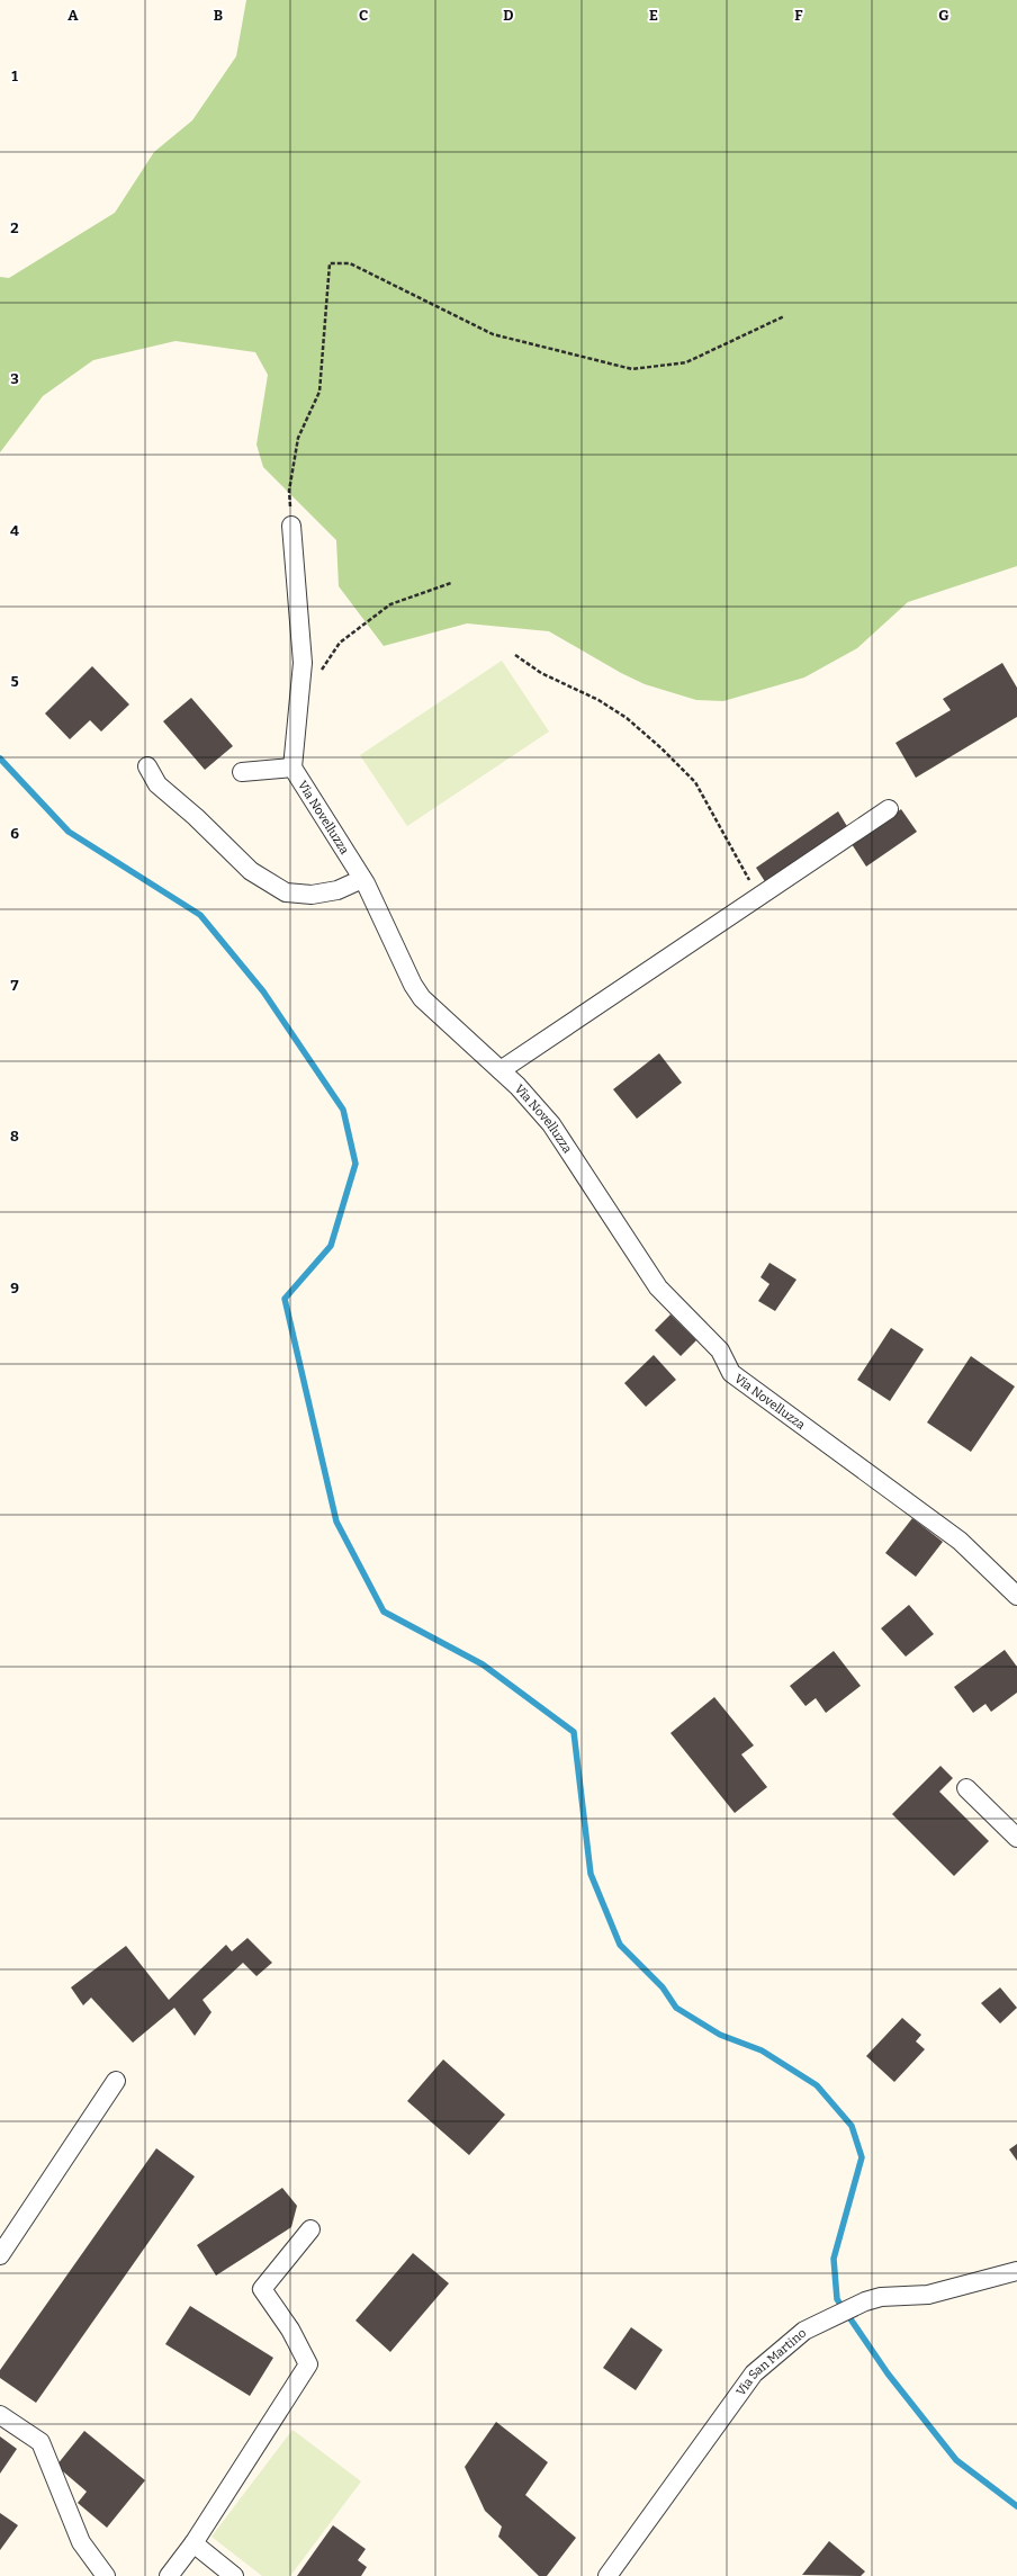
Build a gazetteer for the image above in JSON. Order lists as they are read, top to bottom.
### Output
{
  "streets": {
    "street": ["Via Novelluzza", "Via San Martino"]
  },
  "grid": {
    "columns": [
      "A",
      "B",
      "C",
      "D",
      "E",
      "F",
      "G"
    ],
    "rows": [
      "1",
      "2",
      "3",
      "4",
      "5",
      "6",
      "7",
      "8",
      "9"
    ]
  }
}
